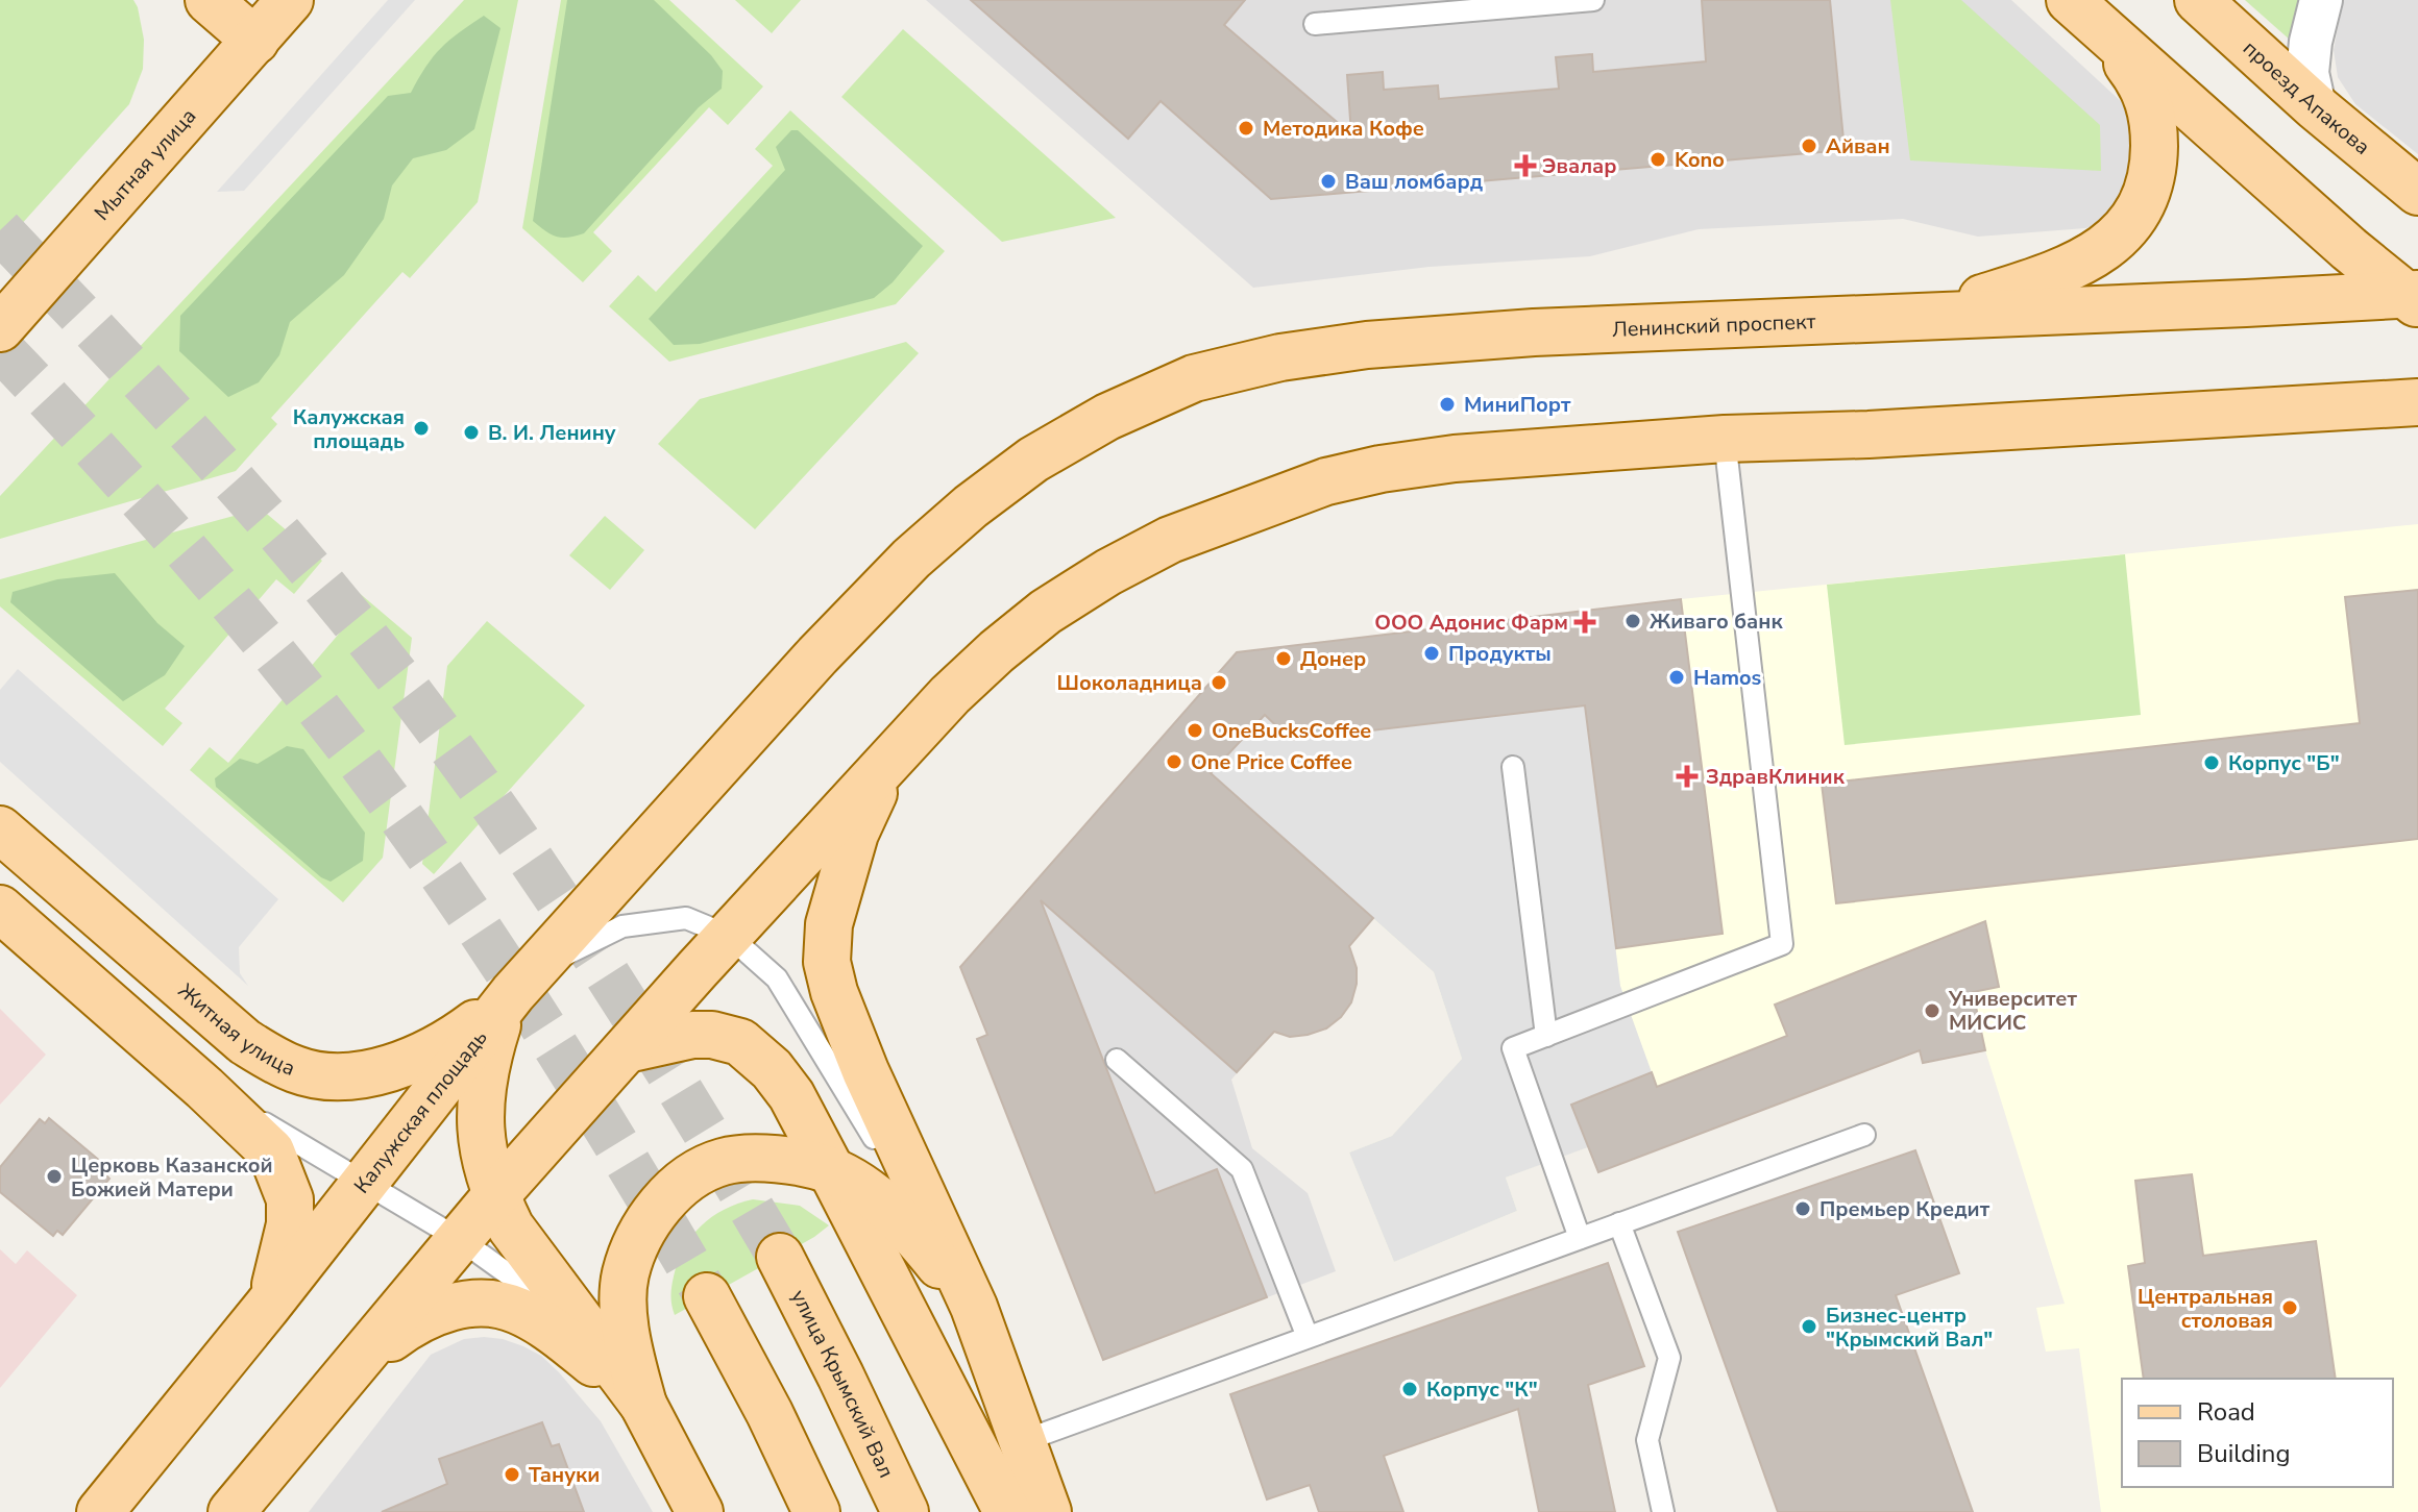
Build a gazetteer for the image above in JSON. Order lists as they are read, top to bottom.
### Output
{
  "streets": {
    "main road": [
      "проезд Апакова",
      "Мытная улица",
      "Ленинский проспект",
      "Житная улица",
      "Калужская площадь",
      "улица Крымский Вал"
    ]
  },
  "crossings": [
    ["Ленинский проспект", "Калужская площадь"],
    ["Житная улица", "Калужская площадь"]
  ],
  "places": {
    "other": [
      "Методика Кофе",
      "Айван",
      "Kono",
      "Ваш ломбард",
      "МиниПорт",
      "Калужская площадь",
      "В. И. Ленину",
      "Живаго банк",
      "Продукты",
      "Донер",
      "Hamos",
      "Шоколадница",
      "OneBucksCoffee",
      "One Price Coffee",
      "Корпус \"Б\"",
      "Университет МИСИС",
      "Церковь Казанской Божией Матери",
      "Премьер Кредит",
      "Центральная столовая",
      "Бизнес-центр \"Крымский Вал\"",
      "Корпус \"К\"",
      "Тануки"
    ],
    "health": ["Эвалар", "ООО Адонис Фарм", "ЗдравКлиник"]
  },
  "legend": ["Road", "Building"]
}
